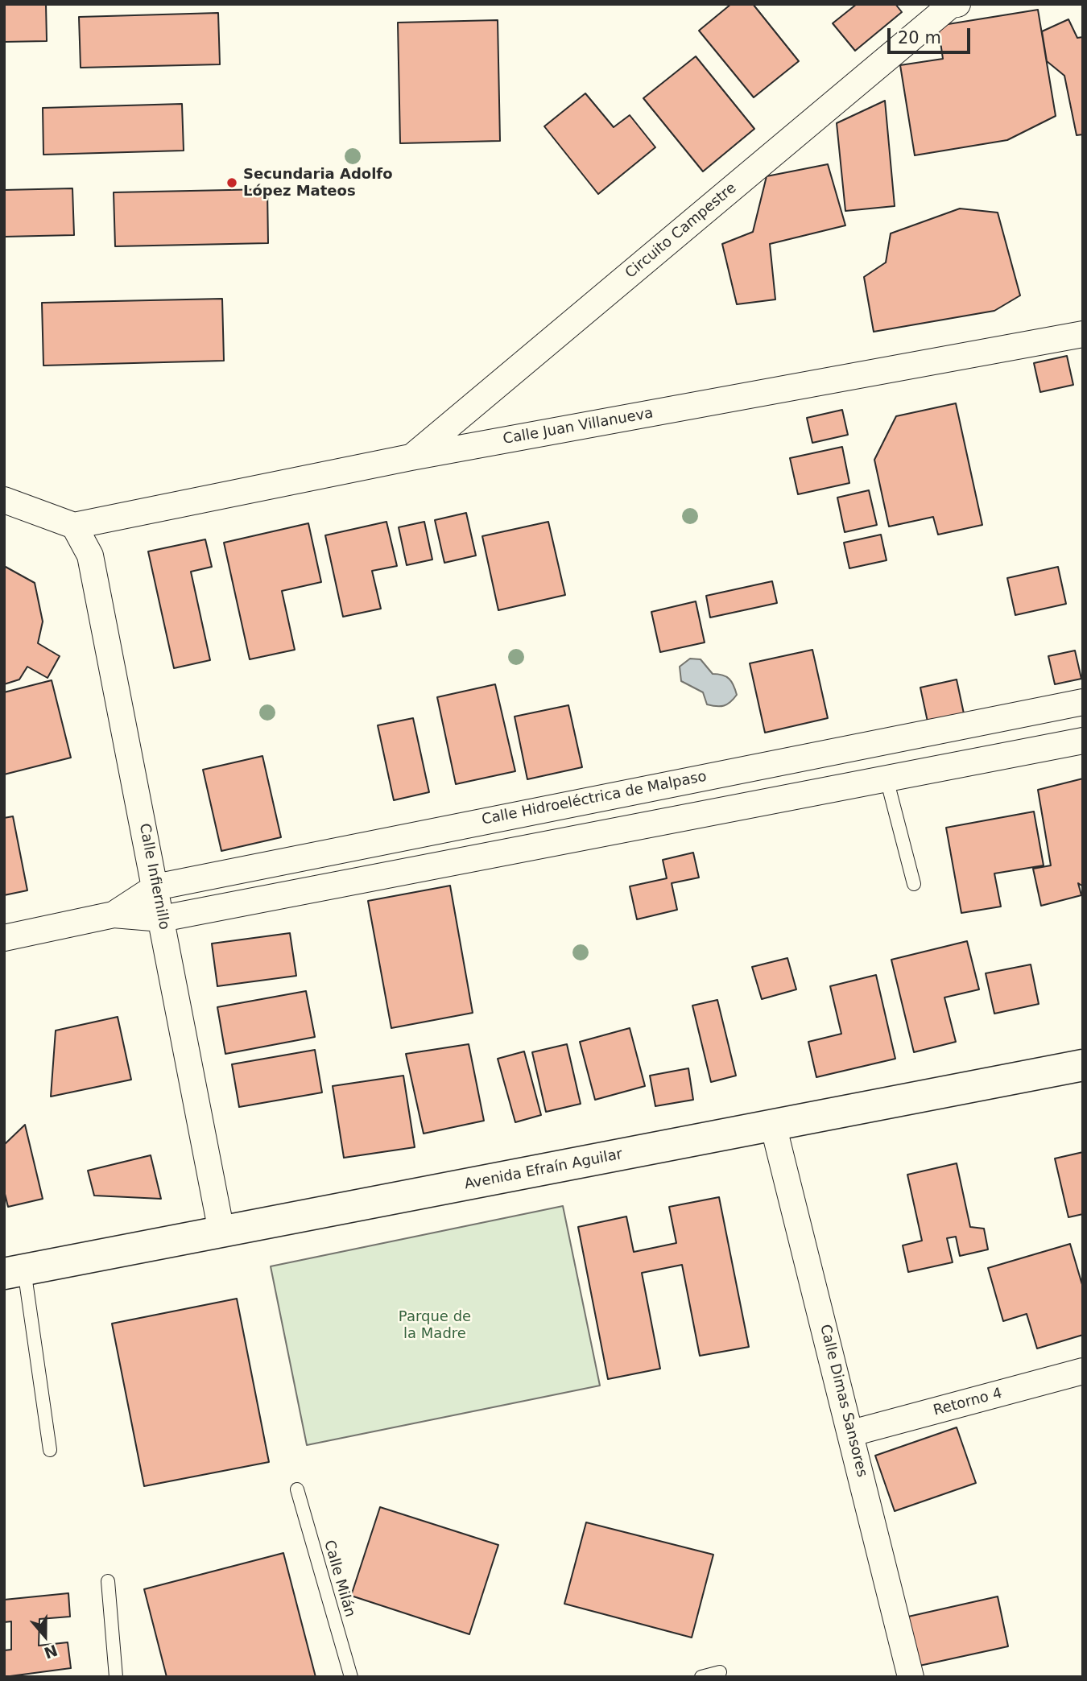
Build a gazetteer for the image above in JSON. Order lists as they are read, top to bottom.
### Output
{
  "streets": {
    "main road": ["Avenida Efraín Aguilar"],
    "street": [
      "Circuito Campestre",
      "Calle Juan Villanueva",
      "Calle Hidroeléctrica de Malpaso",
      "Calle Infiernillo",
      "Calle Dimas Sansores",
      "Retorno 4"
    ],
    "lane": ["Calle Milán"]
  },
  "crossings": [
    ["Circuito Campestre", "Calle Juan Villanueva"],
    ["Calle Juan Villanueva", "Calle Infiernillo"],
    ["Calle Hidroeléctrica de Malpaso", "Calle Infiernillo"],
    ["Calle Infiernillo", "Avenida Efraín Aguilar"],
    ["Avenida Efraín Aguilar", "Calle Dimas Sansores"],
    ["Calle Dimas Sansores", "Retorno 4"]
  ],
  "parks": ["Parque de la Madre"],
  "places": ["Secundaria Adolfo López Mateos"],
  "scale_bar": "20 m",
  "north": "bottom"
}
